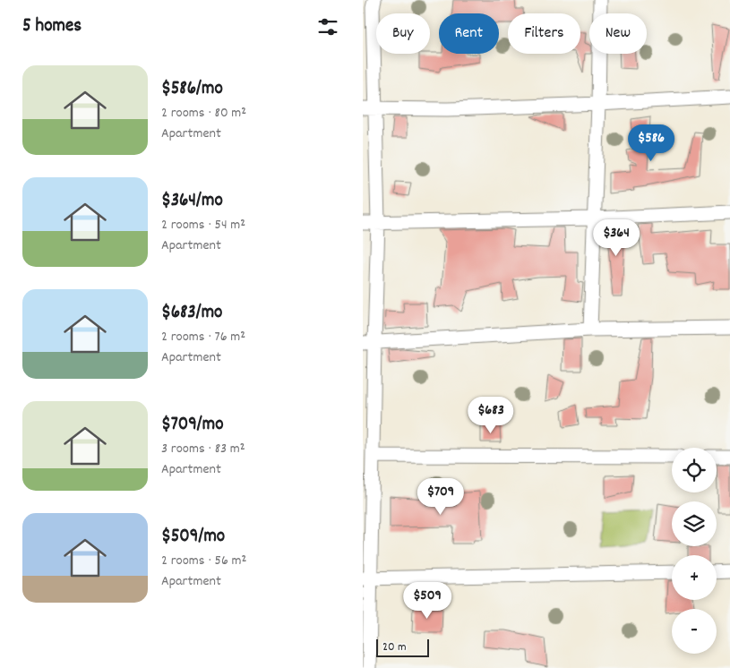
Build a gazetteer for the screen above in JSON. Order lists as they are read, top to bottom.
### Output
{
  "scale_bar": "20 m",
  "page": {
    "heading": "5 homes",
    "chip": [
      "Buy",
      "Rent",
      "Filters",
      "New"
    ],
    "list": [
      {
        "name": "$586/mo",
        "note": "2 rooms · 80 m² · Apartment"
      },
      {
        "name": "$364/mo",
        "note": "2 rooms · 54 m² · Apartment"
      },
      {
        "name": "$683/mo",
        "note": "2 rooms · 76 m² · Apartment"
      },
      {
        "name": "$709/mo",
        "note": "3 rooms · 83 m² · Apartment"
      },
      {
        "name": "$509/mo",
        "note": "2 rooms · 56 m² · Apartment"
      }
    ],
    "price": [
      "$586",
      "$364",
      "$683",
      "$709",
      "$509"
    ],
    "map_buttons": ["+", "−"],
    "scale": "20 m"
  }
}
